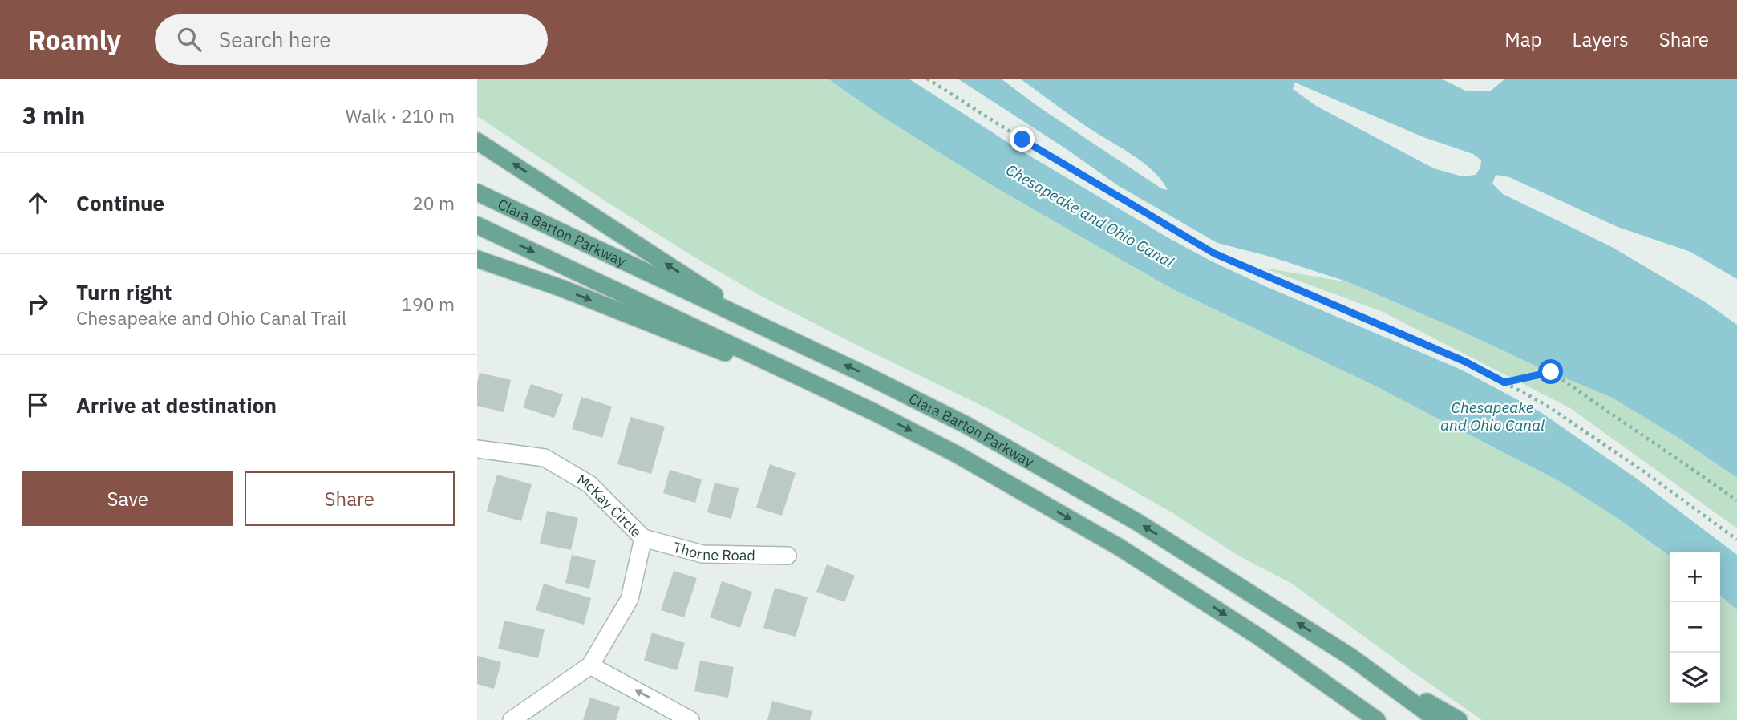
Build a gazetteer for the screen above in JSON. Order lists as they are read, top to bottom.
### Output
{
  "streets": {
    "main road": ["Clara Barton Parkway"],
    "street": ["McKay Circle", "Thorne Road"]
  },
  "crossings": [
    ["McKay Circle", "Thorne Road"]
  ],
  "water": ["Chesapeake and Ohio Canal"],
  "page": {
    "header": "Roamly",
    "search": "Search here",
    "nav": ["Map", "Layers", "Share"],
    "heading": ["3 min", "Walk · 210 m"],
    "list": [
      ["Continue", "20 m"],
      ["Turn right", "Chesapeake and Ohio Canal Trail", "190 m"],
      "Arrive at destination"
    ],
    "buttons": ["Save", "Share"],
    "map_buttons": ["+", "−"]
  }
}
